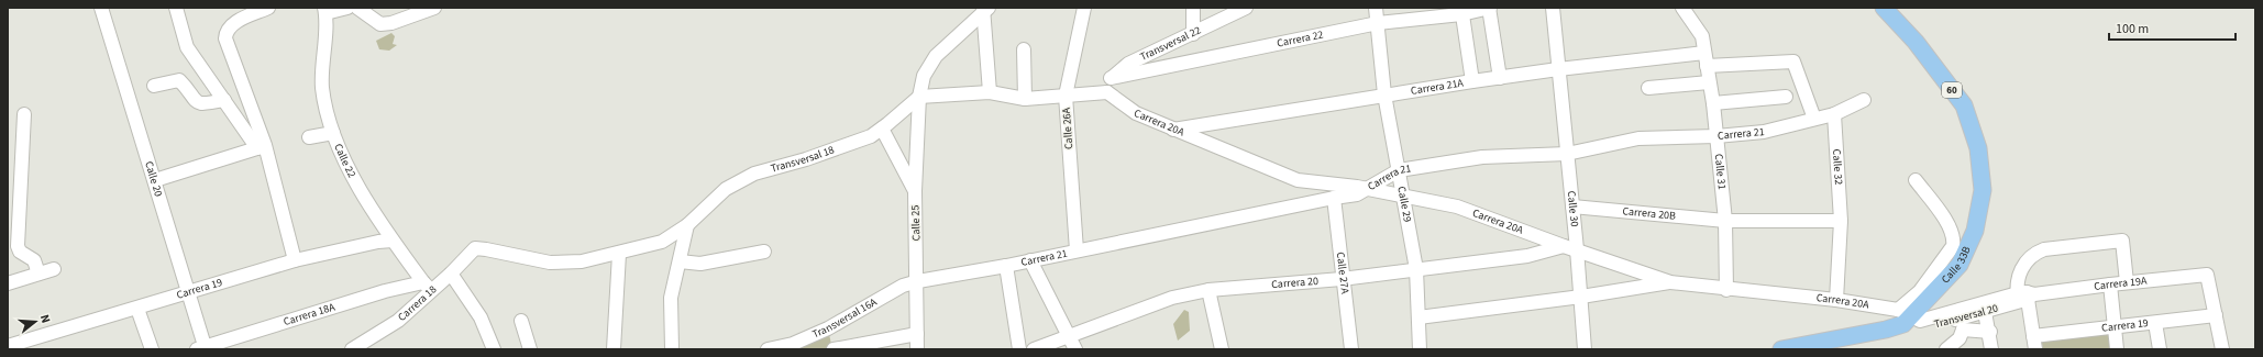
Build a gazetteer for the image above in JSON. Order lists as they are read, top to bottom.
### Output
{
  "streets": {
    "main road": ["60", "Calle 33B"],
    "street": [
      "Carrera 22",
      "Transversal 22",
      "Carrera 21A",
      "Carrera 20A",
      "Calle 26A",
      "Carrera 21",
      "Transversal 18",
      "Calle 22",
      "Calle 32",
      "Calle 31",
      "Calle 20",
      "Calle 29",
      "Calle 30",
      "Carrera 20B",
      "Calle 25",
      "Calle 27A",
      "Carrera 20",
      "Carrera 19A",
      "Carrera 19",
      "Carrera 18",
      "Carrera 18A",
      "Transversal 20",
      "Transversal 16A"
    ]
  },
  "crossings": [
    ["Carrera 22", "Transversal 22"],
    ["Carrera 22", "Calle 29"],
    ["Carrera 21A", "Carrera 20A"],
    ["Carrera 21A", "Carrera 21"],
    ["Carrera 21A", "Calle 31"],
    ["Carrera 21A", "Calle 29"],
    ["Carrera 21A", "Calle 30"],
    ["Carrera 20A", "Carrera 21"],
    ["Carrera 20A", "Calle 32"],
    ["Carrera 20A", "Calle 31"],
    ["Carrera 20A", "Calle 29"],
    ["Carrera 20A", "Calle 30"],
    ["Carrera 20A", "Calle 33B"],
    ["Carrera 20A", "Carrera 20"],
    ["Carrera 20A", "Transversal 20"],
    ["Calle 26A", "Carrera 21"],
    ["Carrera 21", "Calle 32"],
    ["Carrera 21", "Calle 31"],
    ["Carrera 21", "Calle 29"],
    ["Carrera 21", "Calle 30"],
    ["Carrera 21", "Calle 25"],
    ["Carrera 21", "Calle 27A"],
    ["Carrera 21", "Transversal 16A"],
    ["Transversal 18", "Calle 25"],
    ["Transversal 18", "Carrera 18"],
    ["Calle 22", "Carrera 19"],
    ["Calle 22", "Carrera 18"],
    ["Calle 22", "Carrera 18A"],
    ["Calle 31", "Carrera 20B"],
    ["Calle 20", "Carrera 19"],
    ["Calle 20", "Carrera 18A"],
    ["Calle 29", "Carrera 20"],
    ["Calle 30", "Carrera 20B"],
    ["Calle 25", "Transversal 16A"],
    ["Calle 33B", "Transversal 20"],
    ["Calle 27A", "Carrera 20"],
    ["Carrera 19A", "Carrera 19"],
    ["Carrera 19A", "Transversal 20"],
    ["Carrera 18", "Carrera 18A"]
  ],
  "scale_bar": "100 m",
  "north": "right"
}
